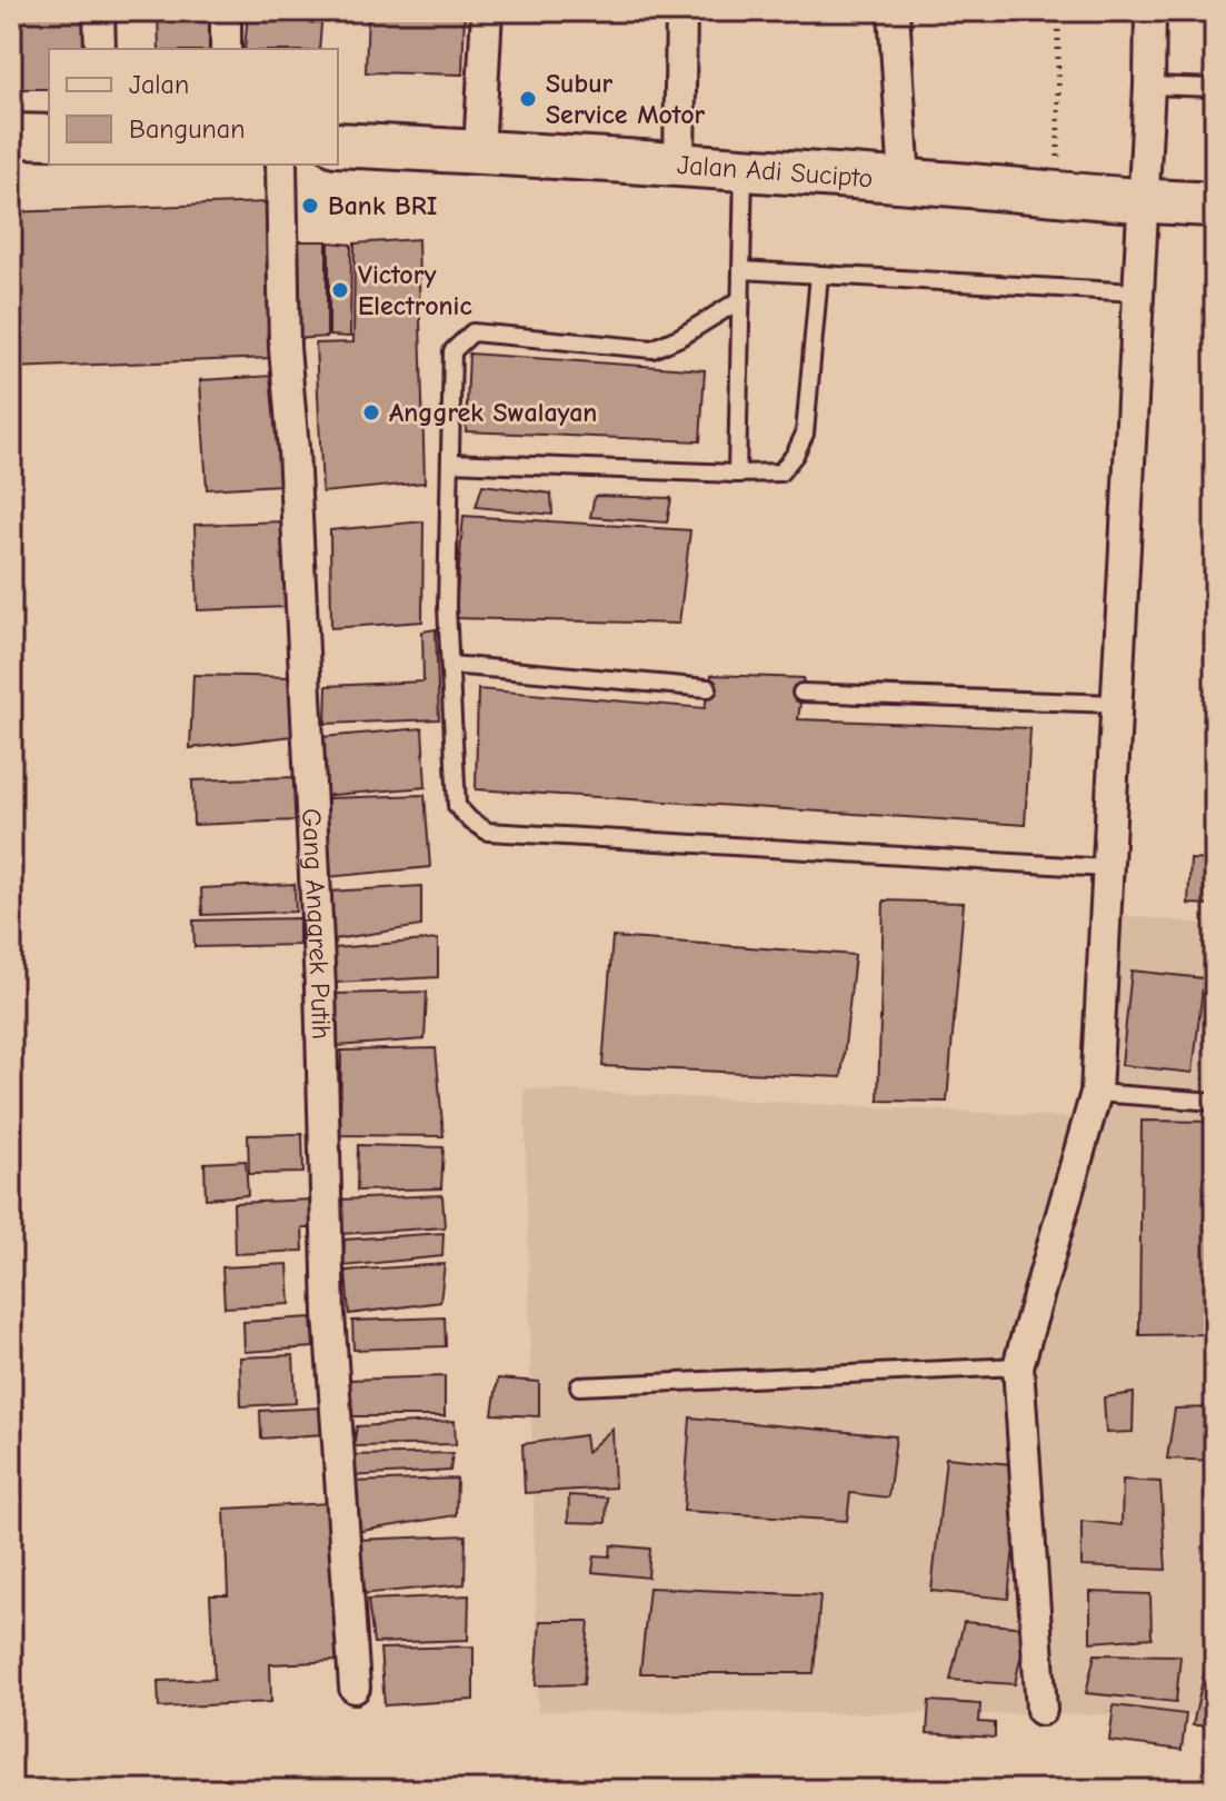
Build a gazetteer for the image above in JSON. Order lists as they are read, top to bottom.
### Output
{
  "streets": {
    "main road": ["Jalan Adi Sucipto"],
    "street": ["Gang Anggrek Putih"]
  },
  "places": [
    "Subur Service Motor",
    "Bank BRI",
    "Victory Electronic",
    "Anggrek Swalayan"
  ],
  "legend": ["Jalan", "Bangunan"]
}
